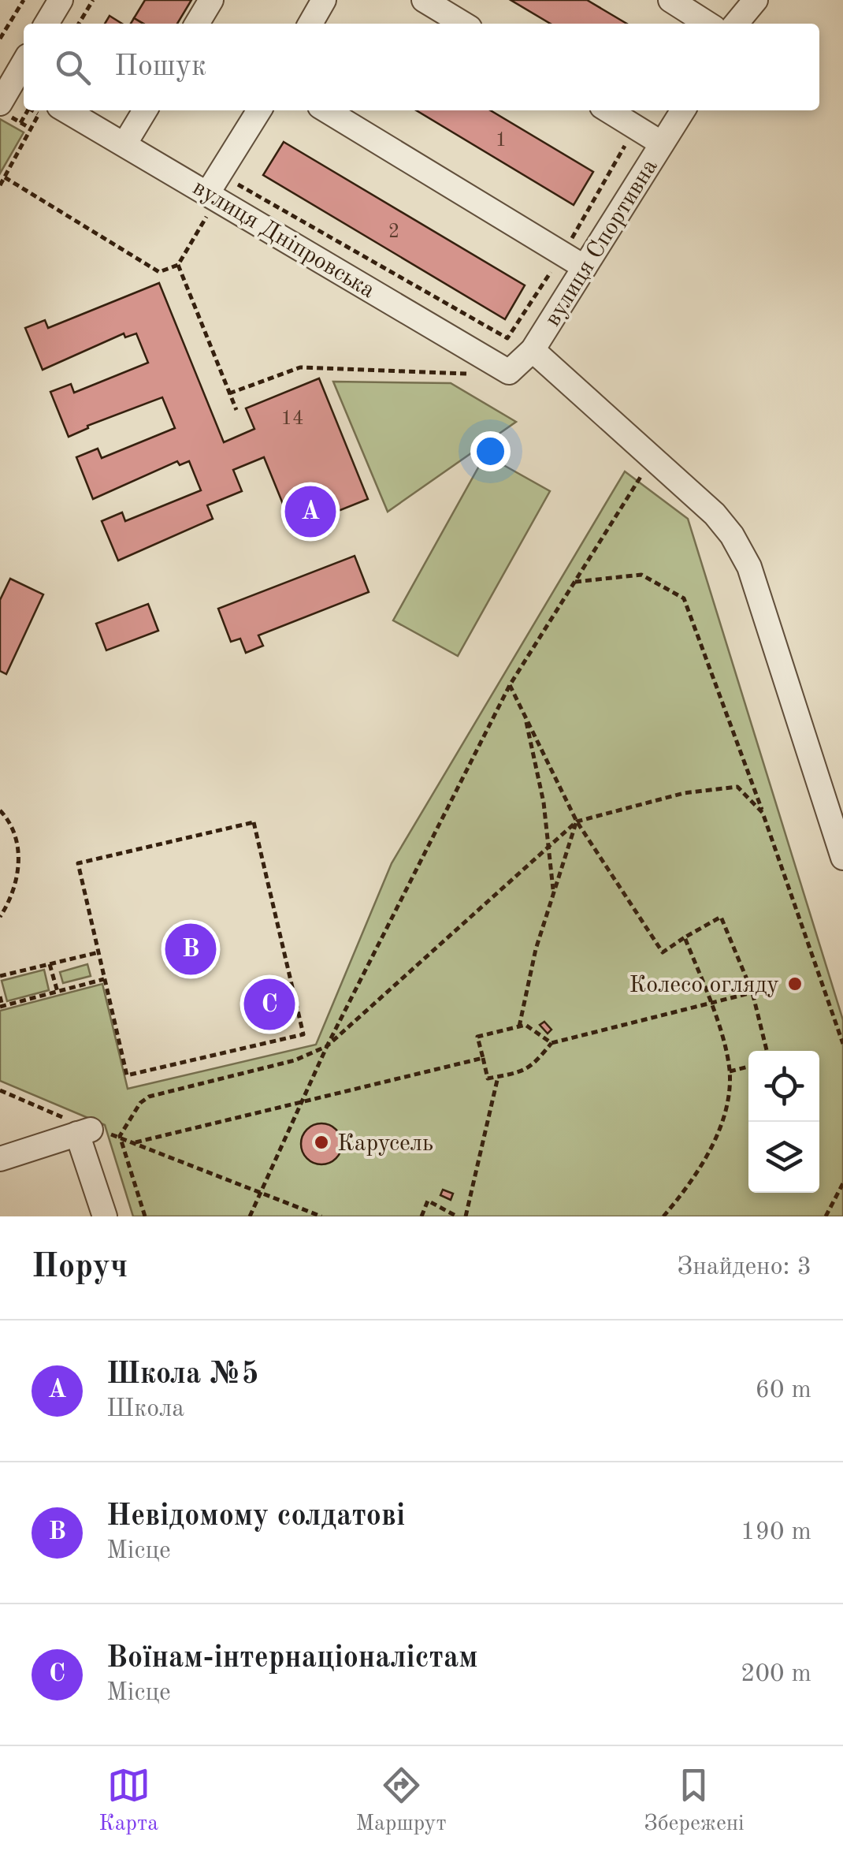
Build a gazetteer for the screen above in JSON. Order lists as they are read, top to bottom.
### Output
{
  "streets": {
    "street": ["вулиця Дніпровська", "вулиця Спортивна"]
  },
  "crossings": [
    ["вулиця Дніпровська", "вулиця Спортивна"]
  ],
  "places": ["Колесо огляду", "Карусель"],
  "house_numbers": ["1", "2", "14"],
  "page": {
    "search": "Пошук",
    "pins": ["A", "B", "C"],
    "heading": ["Поруч", "Знайдено: 3"],
    "list": [
      {
        "mark": "A",
        "name": "Школа №5",
        "note": "Школа",
        "value": "60 m"
      },
      {
        "mark": "B",
        "name": "Невідомому солдатові",
        "note": "Місце",
        "value": "190 m"
      },
      {
        "mark": "C",
        "name": "Воїнам-інтернаціоналістам",
        "note": "Місце",
        "value": "200 m"
      }
    ],
    "nav": ["Карта", "Маршрут", "Збережені"]
  }
}
